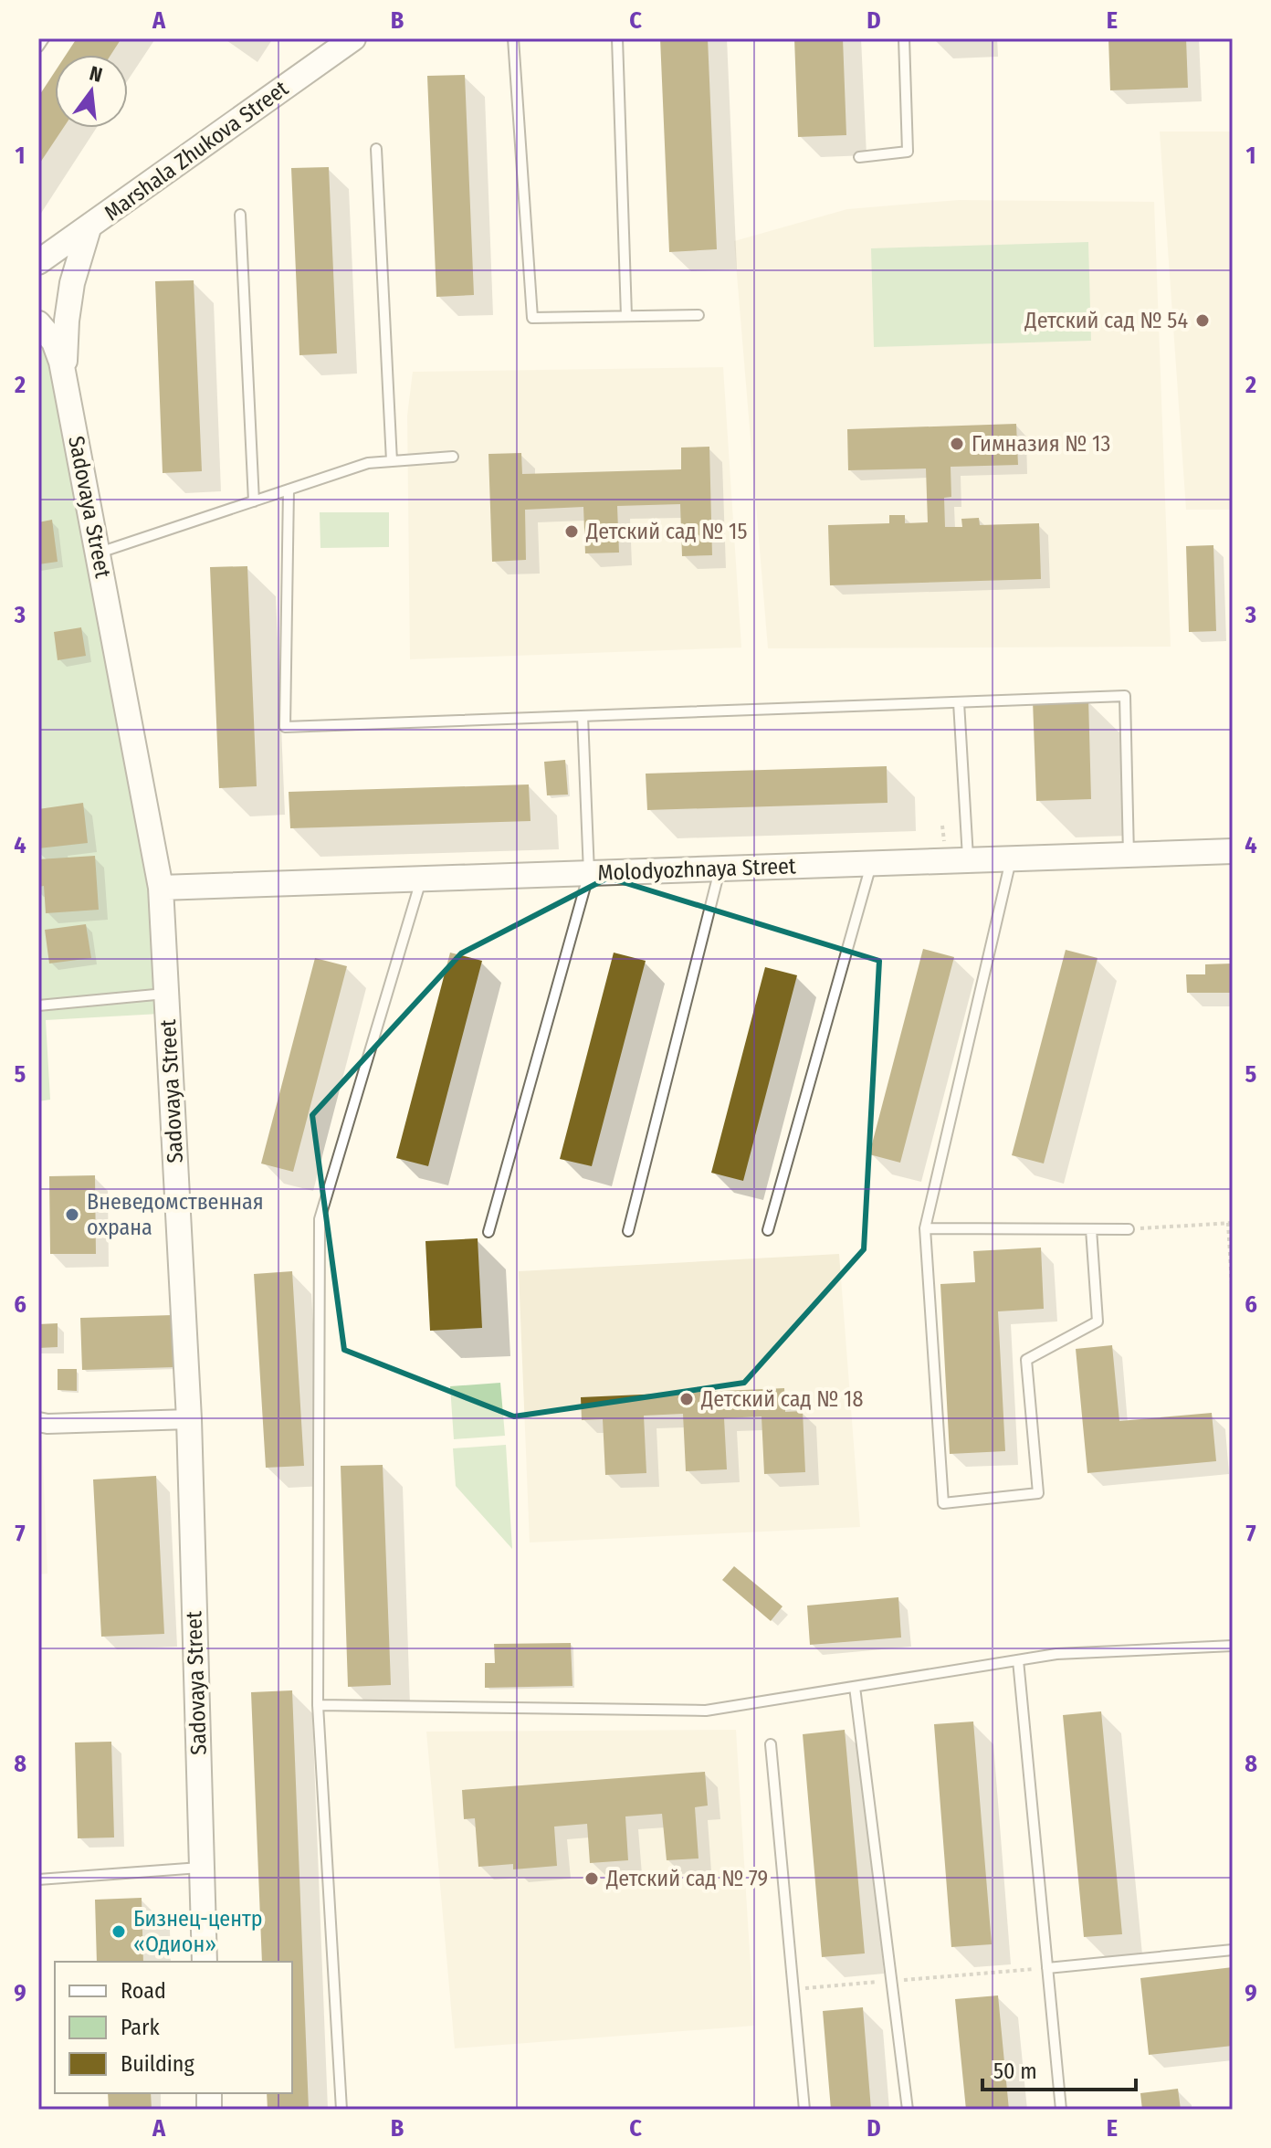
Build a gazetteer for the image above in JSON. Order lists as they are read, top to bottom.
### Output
{
  "streets": {
    "street": ["Marshala Zhukova Street", "Sadovaya Street", "Molodyozhnaya Street"]
  },
  "crossings": [
    ["Sadovaya Street", "Molodyozhnaya Street"]
  ],
  "places": [
    "Детский сад № 54",
    "Гимназия № 13",
    "Детский сад № 15",
    "Вневедомственная охрана",
    "Детский сад № 18",
    "Детский сад № 79",
    "Бизнец-центр «Одион»"
  ],
  "legend": ["Road", "Park", "Building"],
  "scale_bar": "50 m",
  "north": "top",
  "grid": {
    "columns": [
      "A",
      "B",
      "C",
      "D",
      "E"
    ],
    "rows": [
      "1",
      "2",
      "3",
      "4",
      "5",
      "6",
      "7",
      "8",
      "9"
    ]
  }
}
